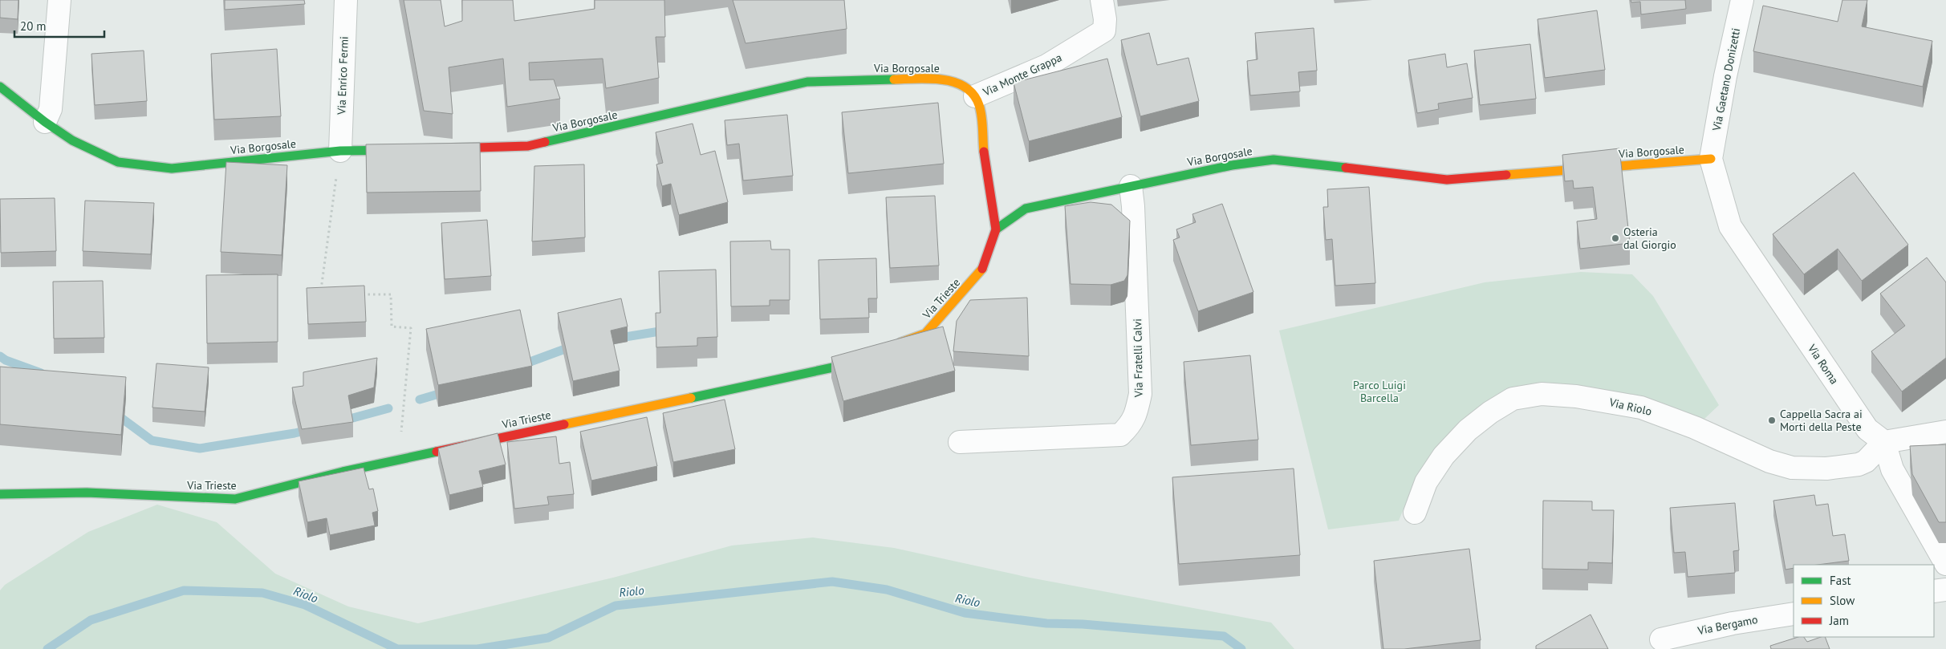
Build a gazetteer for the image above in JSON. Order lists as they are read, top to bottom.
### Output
{
  "streets": {
    "street": [
      "Via Borgosale",
      "Via Monte Grappa",
      "Via Enrico Fermi",
      "Via Gaetano Donizetti",
      "Via Trieste",
      "Via Fratelli Calvi",
      "Via Roma",
      "Via Riolo",
      "Via Bergamo"
    ]
  },
  "crossings": [
    ["Via Borgosale", "Via Monte Grappa"],
    ["Via Borgosale", "Via Enrico Fermi"],
    ["Via Borgosale", "Via Gaetano Donizetti"],
    ["Via Borgosale", "Via Trieste"],
    ["Via Borgosale", "Via Fratelli Calvi"],
    ["Via Borgosale", "Via Roma"],
    ["Via Gaetano Donizetti", "Via Roma"],
    ["Via Roma", "Via Riolo"]
  ],
  "water": ["Riolo"],
  "parks": ["Parco Luigi Barcella"],
  "places": ["Osteria dal Giorgio", "Cappella Sacra ai Morti della Peste"],
  "legend": ["Fast", "Slow", "Jam"],
  "scale_bar": "20 m"
}
